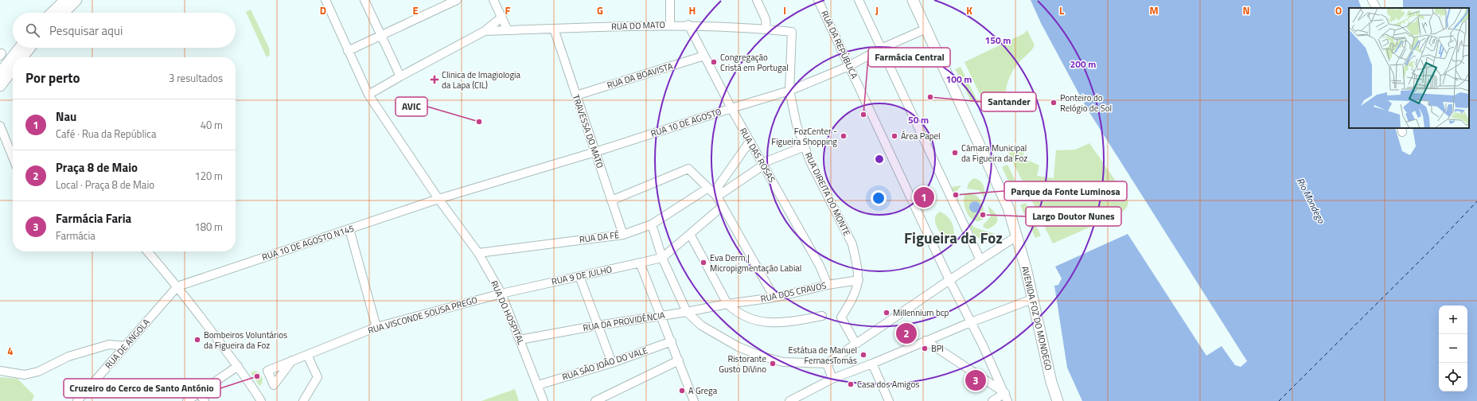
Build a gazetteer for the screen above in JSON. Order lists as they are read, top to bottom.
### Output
{
  "streets": {
    "main road": ["AVENIDA FOZ DO MONDEGO"],
    "street": [
      "RUA DO MATO",
      "RUA DA REPÚBLICA",
      "RUA DA BOAVISTA",
      "RUA 10 DE AGOSTO",
      "TRAVESSA DO MATO",
      "RUA DAS ROSAS",
      "RUA DIREITA DO MONTE",
      "RUA DA FÉ",
      "RUA 10 DE AGOSTO N145",
      "RUA 9 DE JULHO",
      "RUA DOS CRAVOS",
      "RUA DO HOSPITAL",
      "RUA VISCONDE SOUSA PREGO",
      "RUA DA PROVIDÊNCIA",
      "RUA DE ANGOLA",
      "RUA SÃO JOÃO DO VALE"
    ]
  },
  "crossings": [
    ["RUA DO MATO", "TRAVESSA DO MATO"],
    ["RUA DO MATO", "RUA DAS ROSAS"],
    ["RUA DO MATO", "RUA DIREITA DO MONTE"],
    ["RUA DA REPÚBLICA", "RUA 10 DE AGOSTO"],
    ["RUA DA BOAVISTA", "TRAVESSA DO MATO"],
    ["RUA DA BOAVISTA", "RUA DAS ROSAS"],
    ["RUA 10 DE AGOSTO", "TRAVESSA DO MATO"],
    ["RUA 10 DE AGOSTO", "RUA DAS ROSAS"],
    ["RUA 10 DE AGOSTO", "RUA DIREITA DO MONTE"],
    ["RUA 10 DE AGOSTO", "RUA 10 DE AGOSTO N145"],
    ["RUA 10 DE AGOSTO", "RUA DO HOSPITAL"],
    ["RUA 10 DE AGOSTO", "AVENIDA FOZ DO MONDEGO"],
    ["TRAVESSA DO MATO", "RUA DA FÉ"],
    ["RUA DAS ROSAS", "RUA DA FÉ"],
    ["RUA DAS ROSAS", "RUA DOS CRAVOS"],
    ["RUA DIREITA DO MONTE", "RUA DA FÉ"],
    ["RUA DIREITA DO MONTE", "RUA DOS CRAVOS"],
    ["RUA DA FÉ", "RUA DO HOSPITAL"],
    ["RUA 10 DE AGOSTO N145", "RUA DO HOSPITAL"],
    ["RUA 10 DE AGOSTO N145", "RUA DE ANGOLA"],
    ["RUA 9 DE JULHO", "RUA DO HOSPITAL"],
    ["RUA 9 DE JULHO", "RUA VISCONDE SOUSA PREGO"],
    ["RUA DOS CRAVOS", "RUA DA PROVIDÊNCIA"],
    ["RUA DO HOSPITAL", "RUA VISCONDE SOUSA PREGO"],
    ["RUA DO HOSPITAL", "RUA DA PROVIDÊNCIA"],
    ["RUA DO HOSPITAL", "RUA SÃO JOÃO DO VALE"]
  ],
  "districts": ["Figueira da Foz"],
  "water": ["Rio Mondego"],
  "places": {
    "other": [
      "Congregação Cristã em Portugal",
      "Santander",
      "Ponteiro do Relógio de Sol",
      "Farmácia Central",
      "AVIC",
      "FozCenter - Figueira Shopping",
      "Área Papel",
      "Câmara Municipal da Figueira da Foz",
      "Parque da Fonte Luminosa",
      "Largo Doutor Nunes",
      "Eva Derm | Micropigmentação Labial",
      "Millennium bcp",
      "Bombeiros Voluntários da Figueira da Foz",
      "BPI",
      "Estátua de Manuel FernaesTomás",
      "Ristorante Gusto DiVino",
      "Cruzeiro do Cerco de Santo António",
      "Casa dos Amigos",
      "A Grega"
    ],
    "health": ["Clinica de Imagiologia da Lapa (CIL)"]
  },
  "page": {
    "search": "Pesquisar aqui",
    "heading": ["Por perto", "3 resultados"],
    "list": [
      {
        "mark": "1",
        "name": "Nau",
        "note": "Café · Rua da República",
        "value": "40 m"
      },
      {
        "mark": "2",
        "name": "Praça 8 de Maio",
        "note": "Local · Praça 8 de Maio",
        "value": "120 m"
      },
      {
        "mark": "3",
        "name": "Farmácia Faria",
        "note": "Farmácia",
        "value": "180 m"
      }
    ],
    "pins": ["1", "2", "3"],
    "map_buttons": ["+", "−"]
  },
  "grid": {
    "columns": [
      "D",
      "E",
      "F",
      "G",
      "H",
      "I",
      "J",
      "K",
      "L",
      "M",
      "N",
      "O"
    ],
    "rows": ["4"]
  },
  "rings": [
    "150 m",
    "200 m",
    "100 m",
    "50 m"
  ]
}
